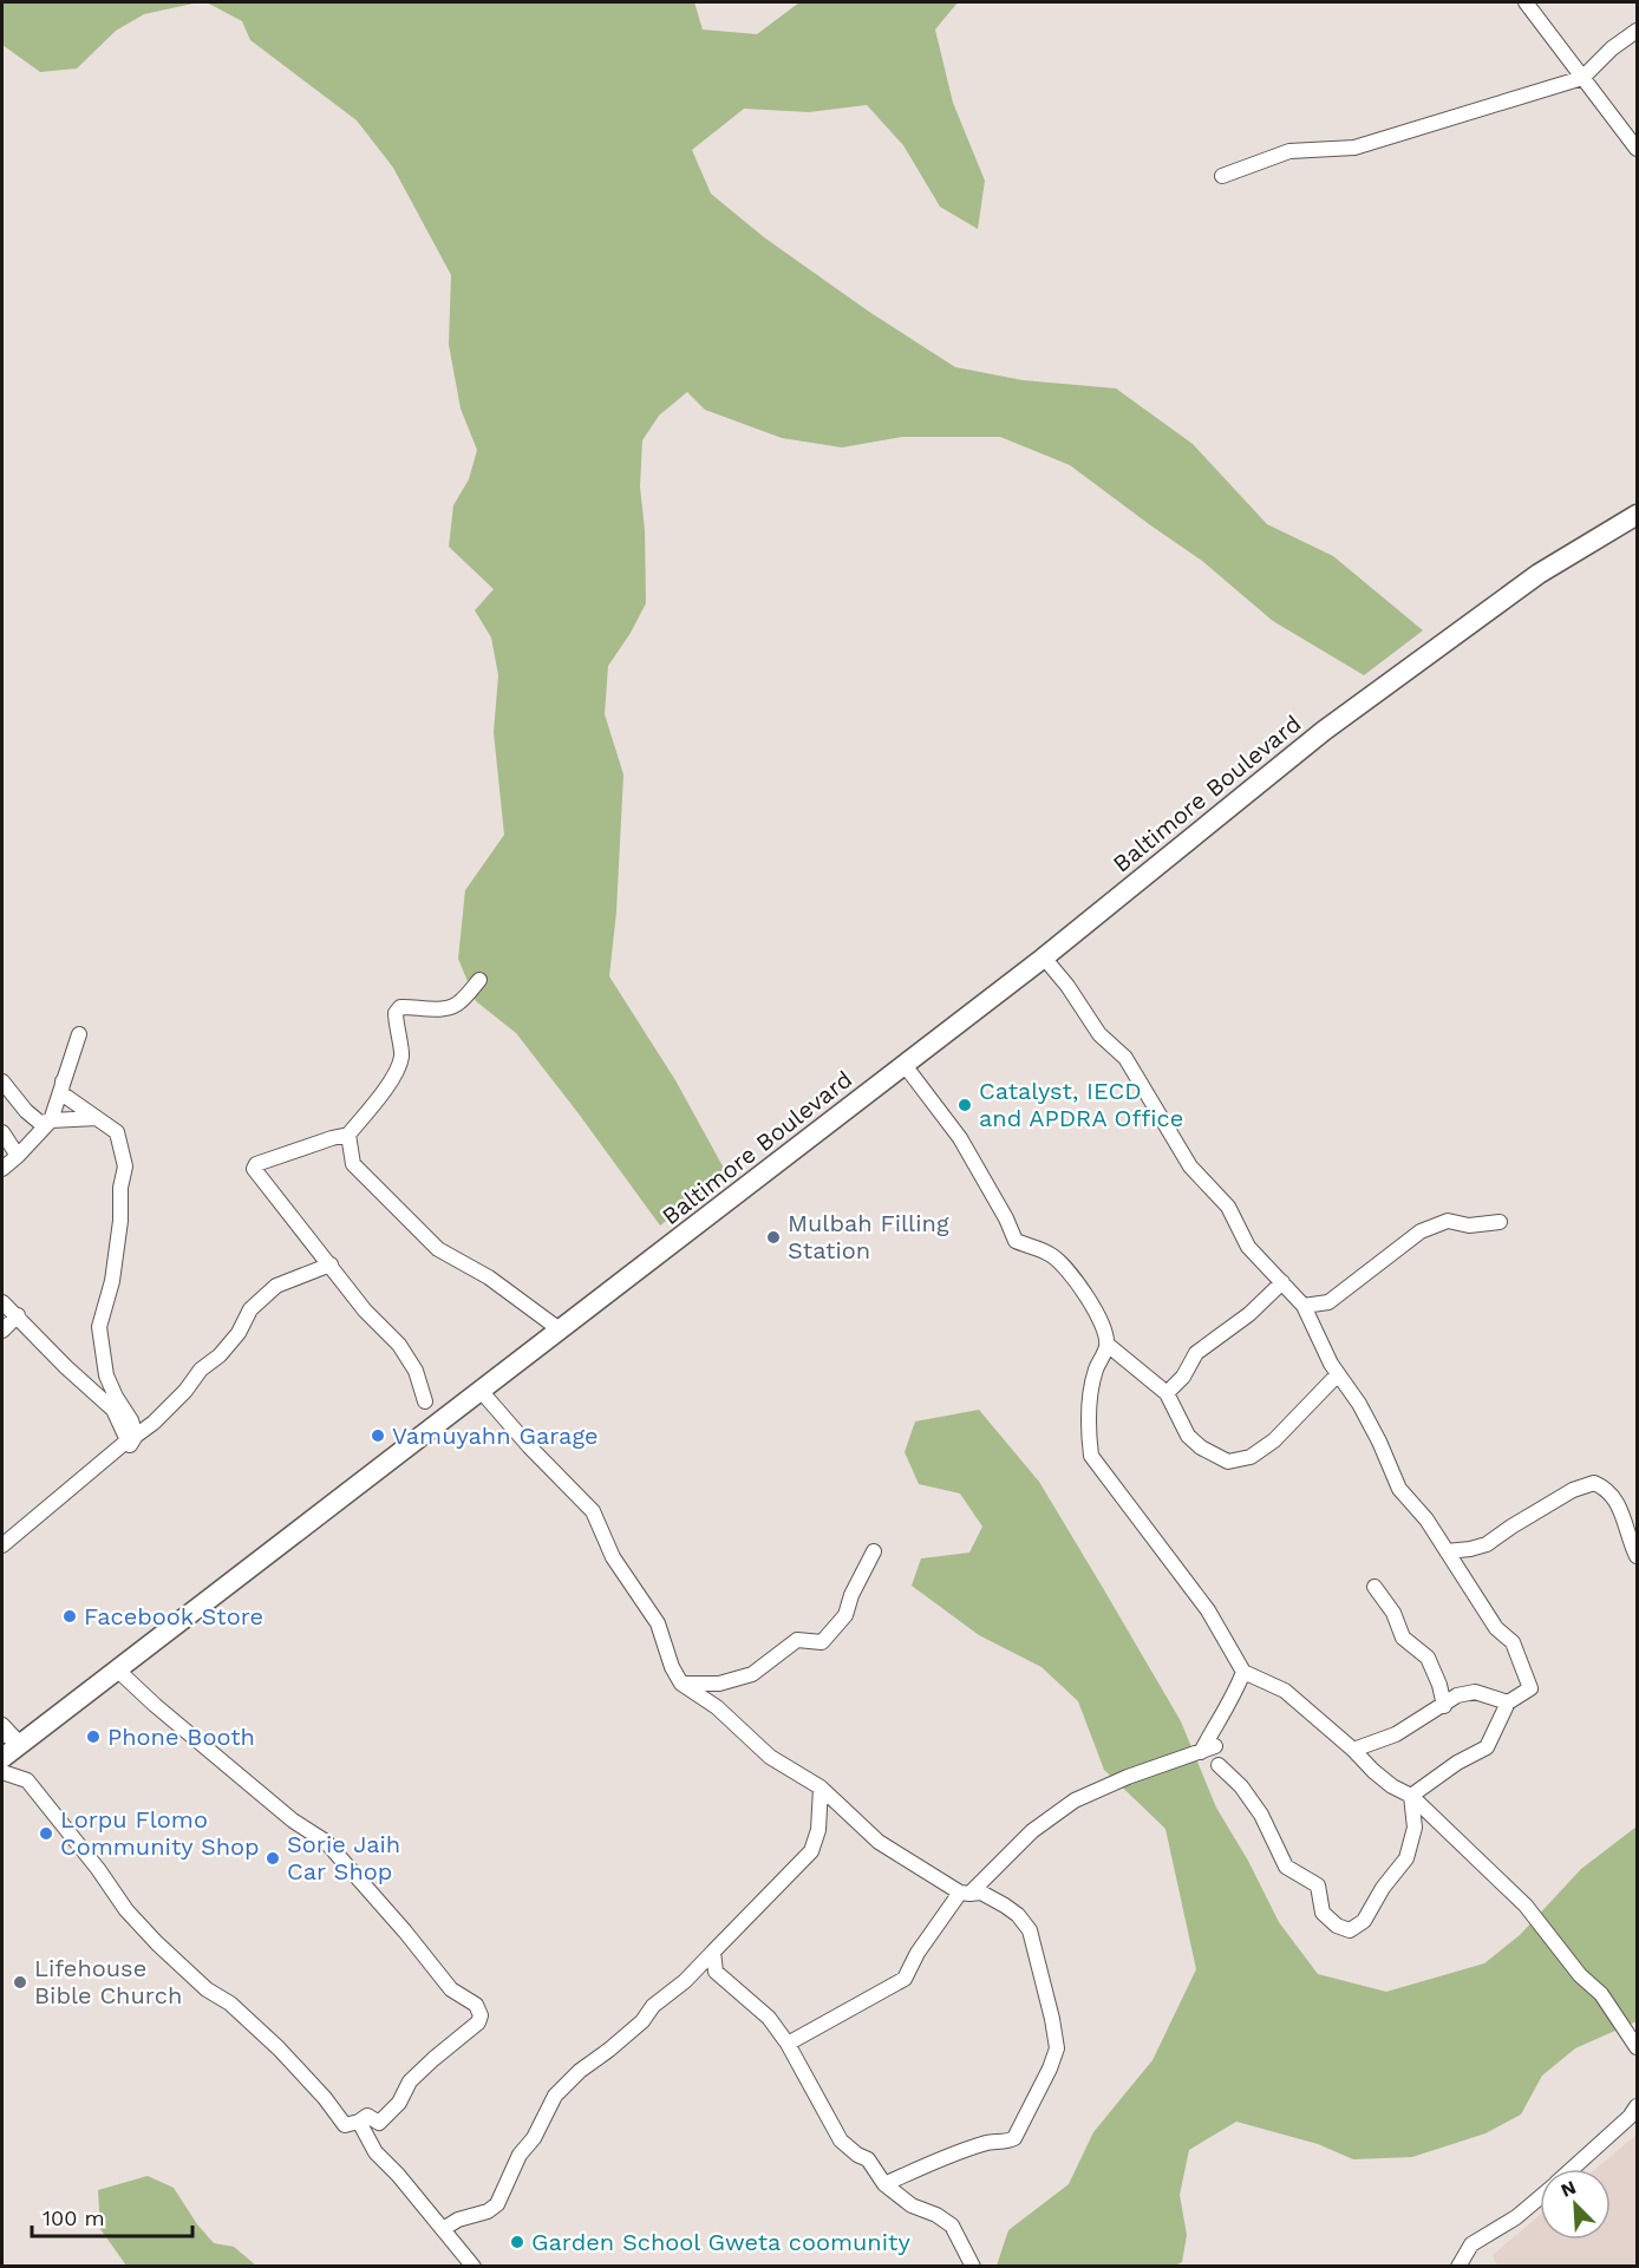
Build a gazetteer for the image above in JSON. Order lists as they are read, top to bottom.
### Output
{
  "streets": {
    "highway": ["Baltimore Boulevard"]
  },
  "places": [
    "Catalyst, IECD and APDRA Office",
    "Mulbah Filling Station",
    "Vamuyahn Garage",
    "Facebook Store",
    "Phone Booth",
    "Lorpu Flomo Community Shop",
    "Sorie Jaih Car Shop",
    "Lifehouse Bible Church",
    "Garden School Gweta coomunity"
  ],
  "scale_bar": "100 m",
  "north": "top left"
}
